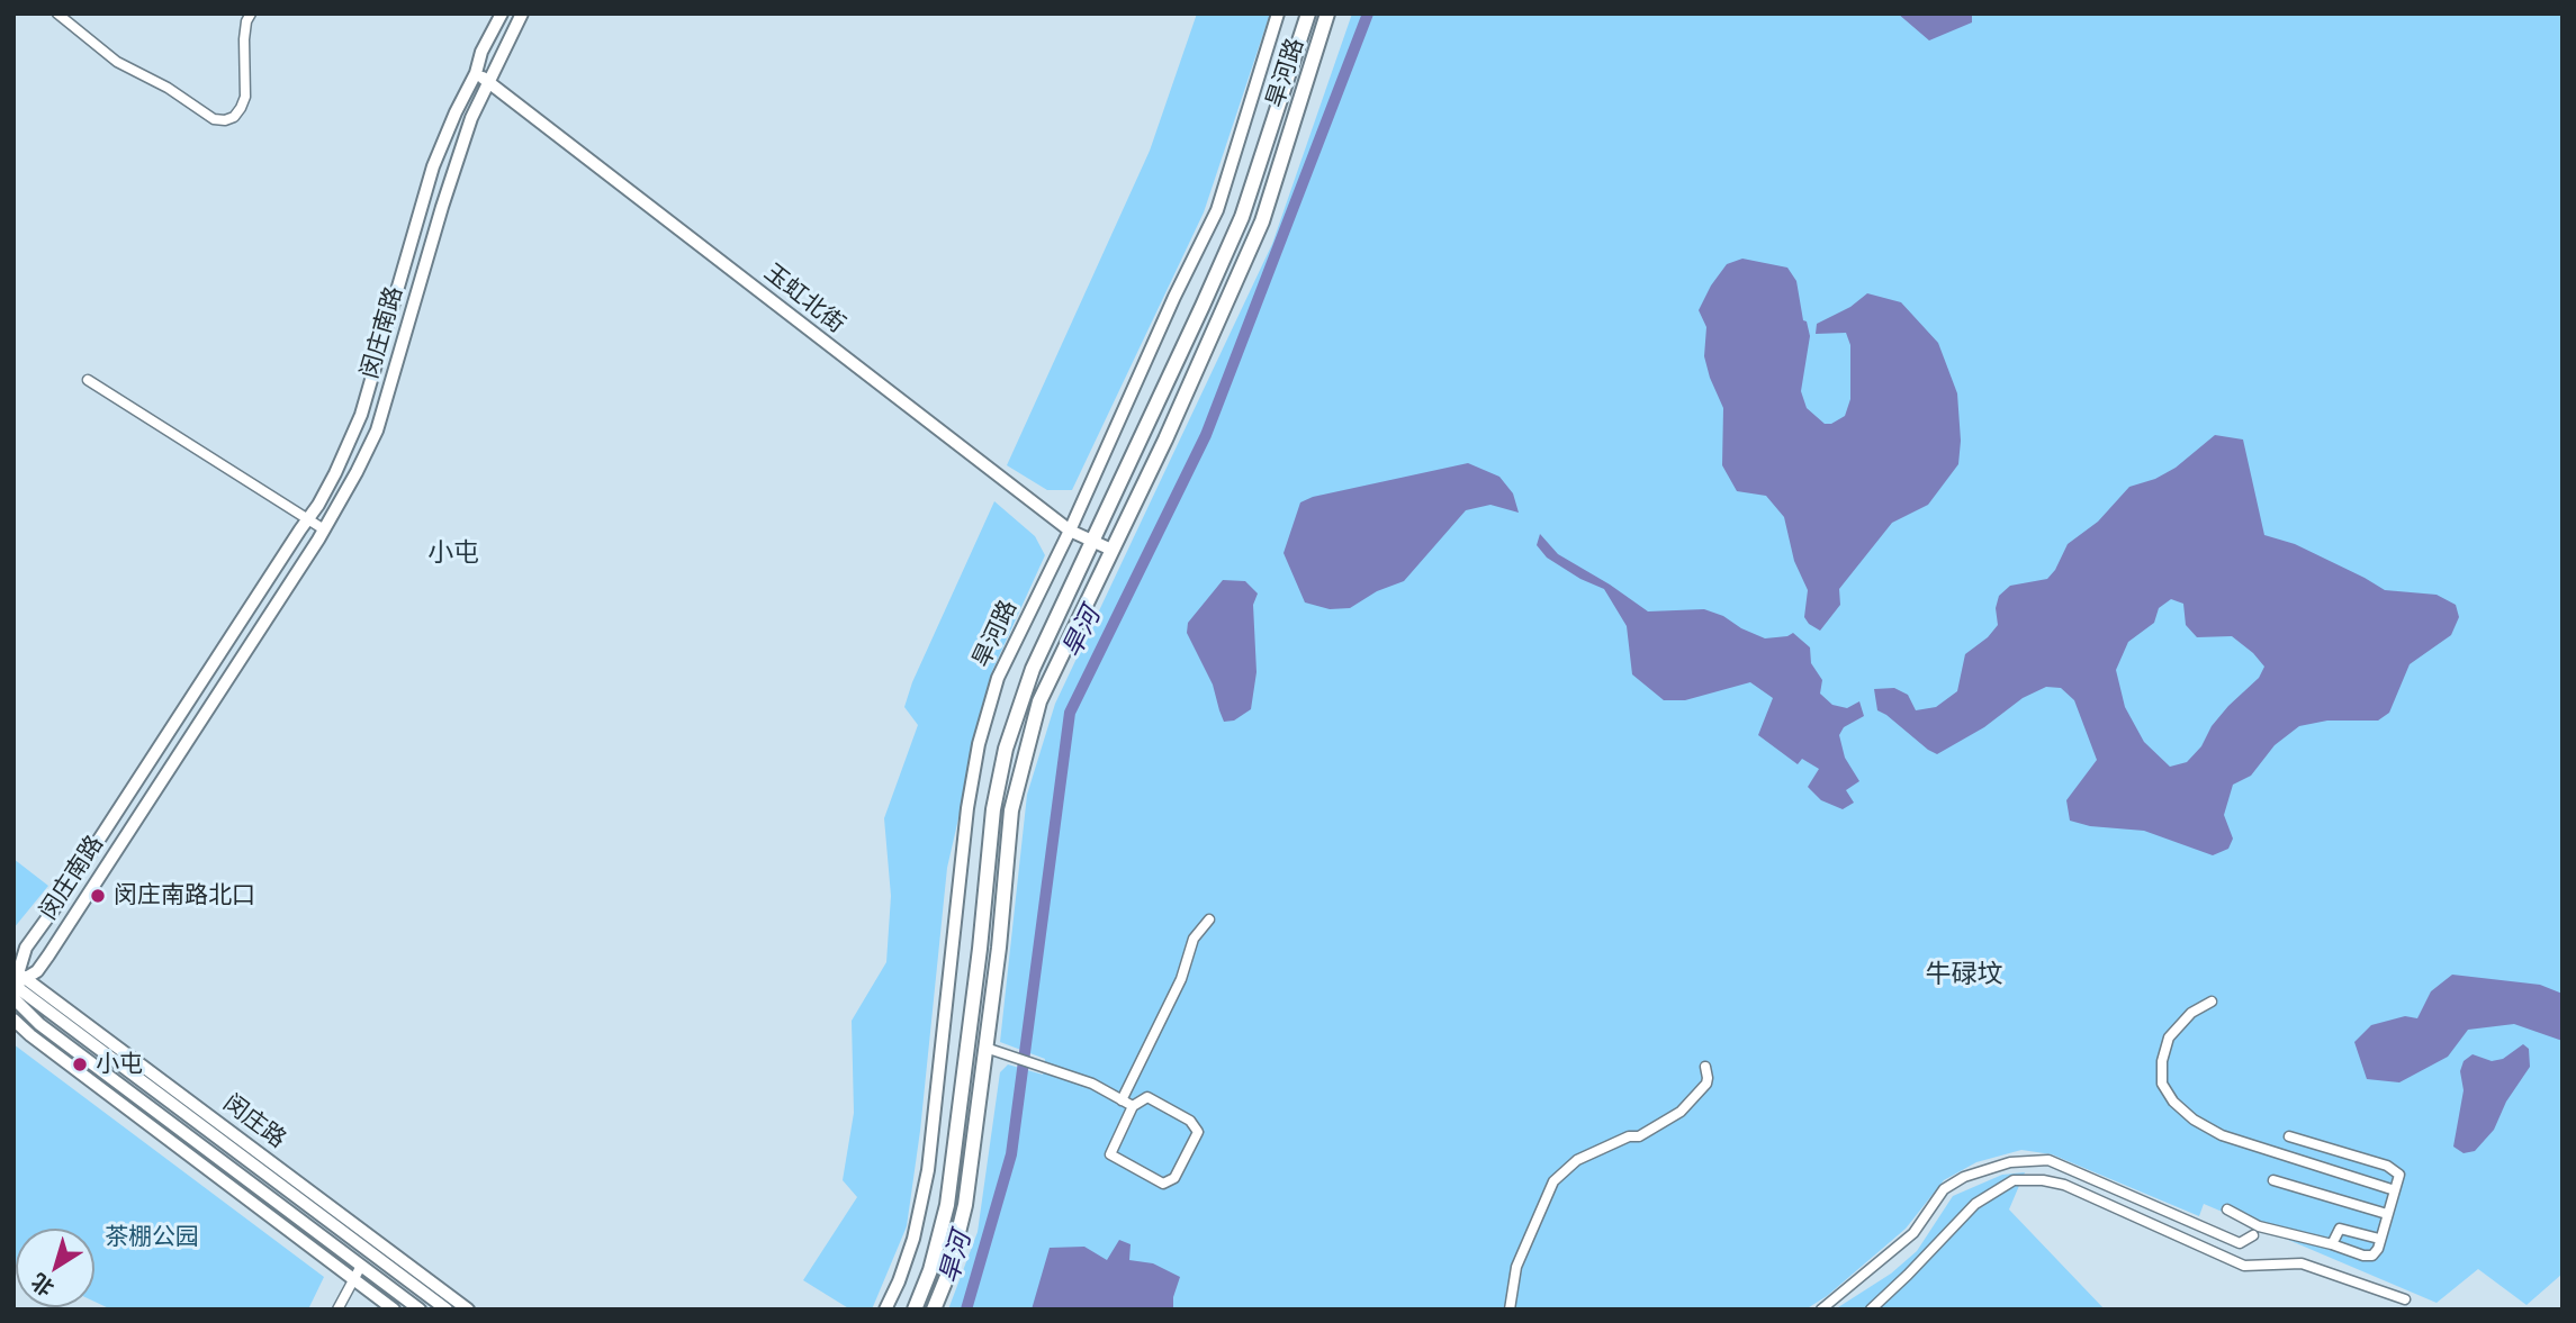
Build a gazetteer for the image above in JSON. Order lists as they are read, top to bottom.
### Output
{
  "streets": {
    "main road": ["旱河路"],
    "street": ["玉虹北街", "闵庄南路", "闵庄路"]
  },
  "crossings": [
    ["旱河路", "玉虹北街"],
    ["玉虹北街", "闵庄南路"],
    ["闵庄南路", "闵庄路"]
  ],
  "districts": ["小屯", "牛碌坟"],
  "water": ["旱河"],
  "parks": ["茶棚公园"],
  "places": ["闵庄南路北口", "小屯"],
  "north": "bottom left"
}
